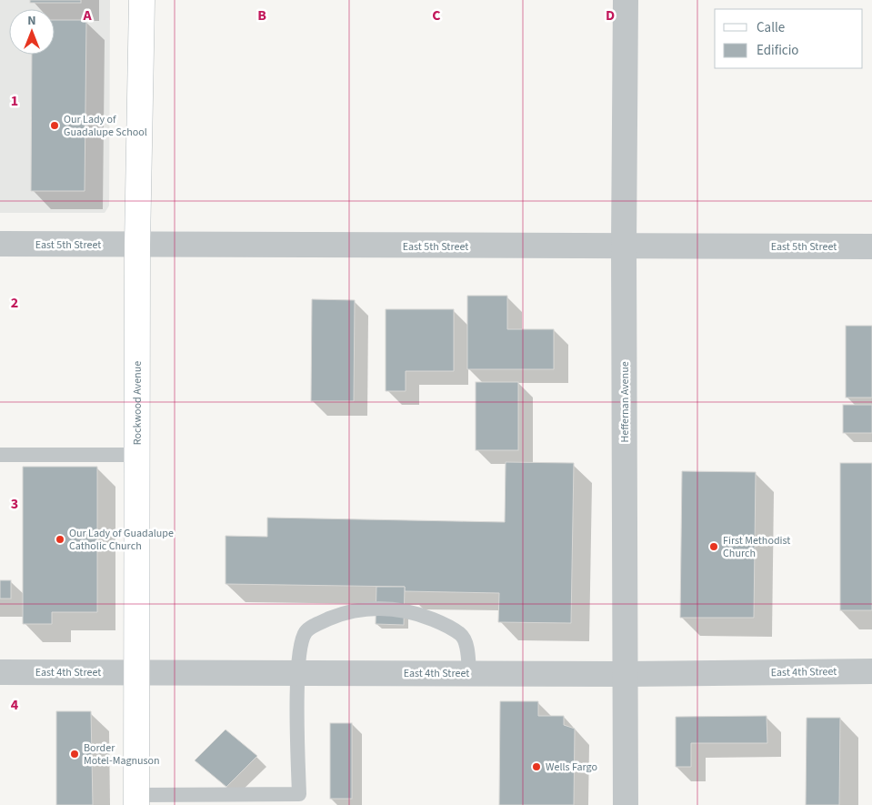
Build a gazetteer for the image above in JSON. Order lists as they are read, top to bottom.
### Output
{
  "streets": {
    "street": [
      "East 5th Street",
      "Rockwood Avenue",
      "Heffernan Avenue",
      "East 4th Street"
    ]
  },
  "crossings": [
    ["East 5th Street", "Rockwood Avenue"],
    ["East 5th Street", "Heffernan Avenue"],
    ["Rockwood Avenue", "East 4th Street"],
    ["Heffernan Avenue", "East 4th Street"]
  ],
  "places": [
    "Our Lady of Guadalupe School",
    "Our Lady of Guadalupe Catholic Church",
    "First Methodist Church",
    "Border Motel-Magnuson",
    "Wells Fargo"
  ],
  "legend": ["Calle", "Edificio"],
  "north": "top",
  "grid": {
    "columns": [
      "A",
      "B",
      "C",
      "D"
    ],
    "rows": [
      "1",
      "2",
      "3",
      "4"
    ]
  }
}
